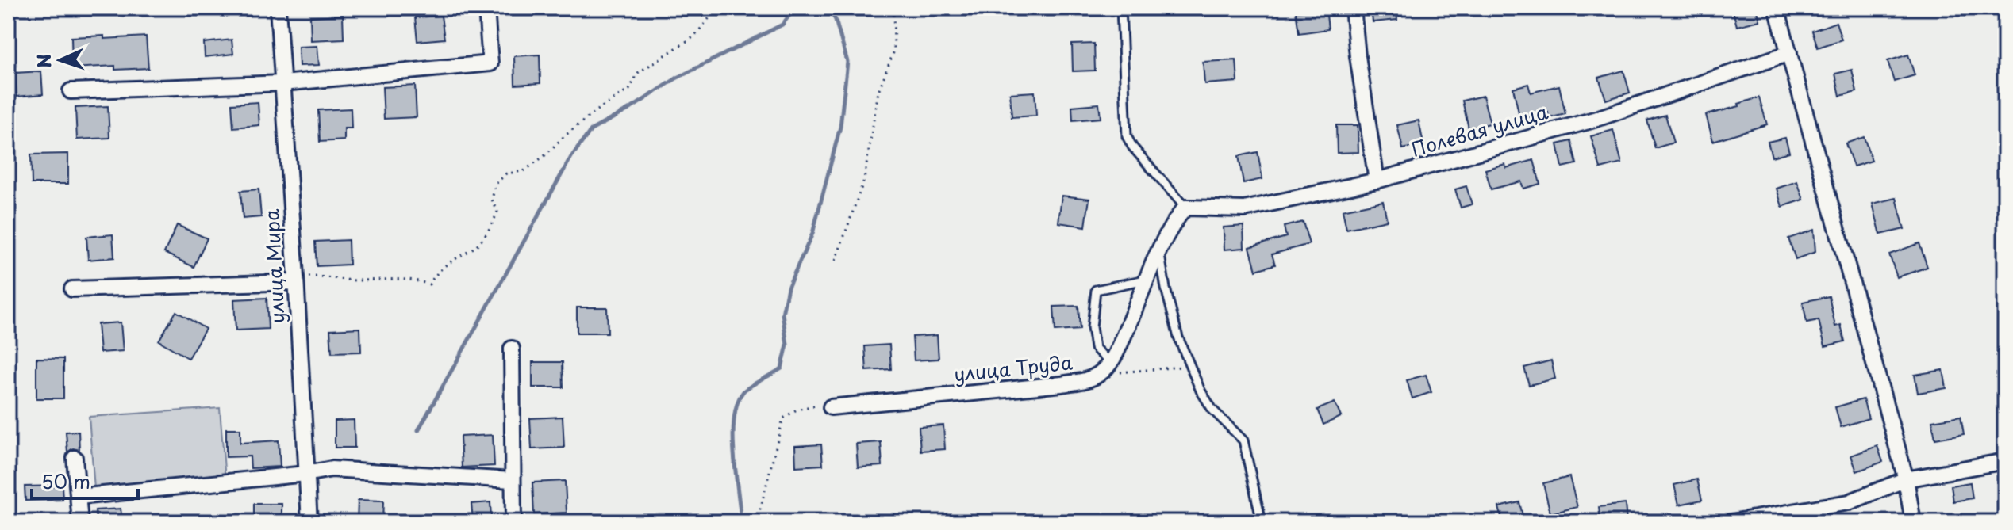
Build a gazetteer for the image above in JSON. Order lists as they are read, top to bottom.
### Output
{
  "streets": {
    "street": ["Полевая улица", "улица Мира", "улица Труда"]
  },
  "crossings": [
    ["Полевая улица", "улица Труда"]
  ],
  "scale_bar": "50 m",
  "north": "left"
}
